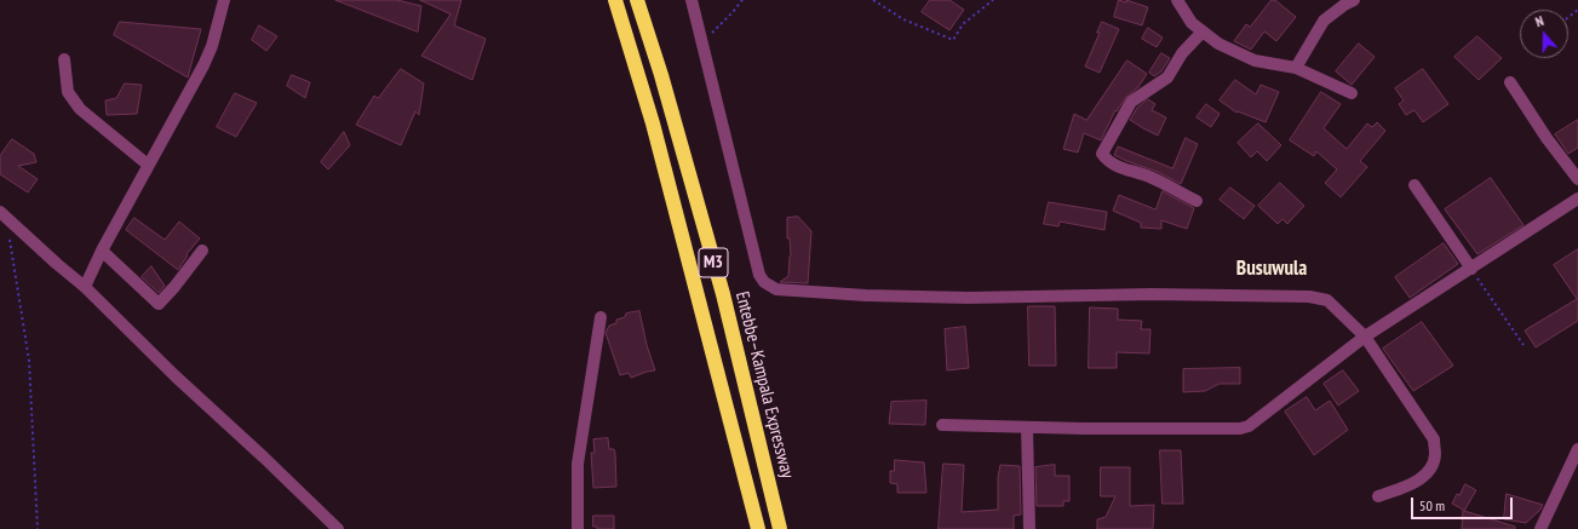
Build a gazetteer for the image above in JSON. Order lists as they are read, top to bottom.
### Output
{
  "streets": {
    "highway": ["M3", "Entebbe–Kampala Expressway"]
  },
  "districts": ["Busuwula"],
  "scale_bar": "50 m",
  "north": "top"
}
